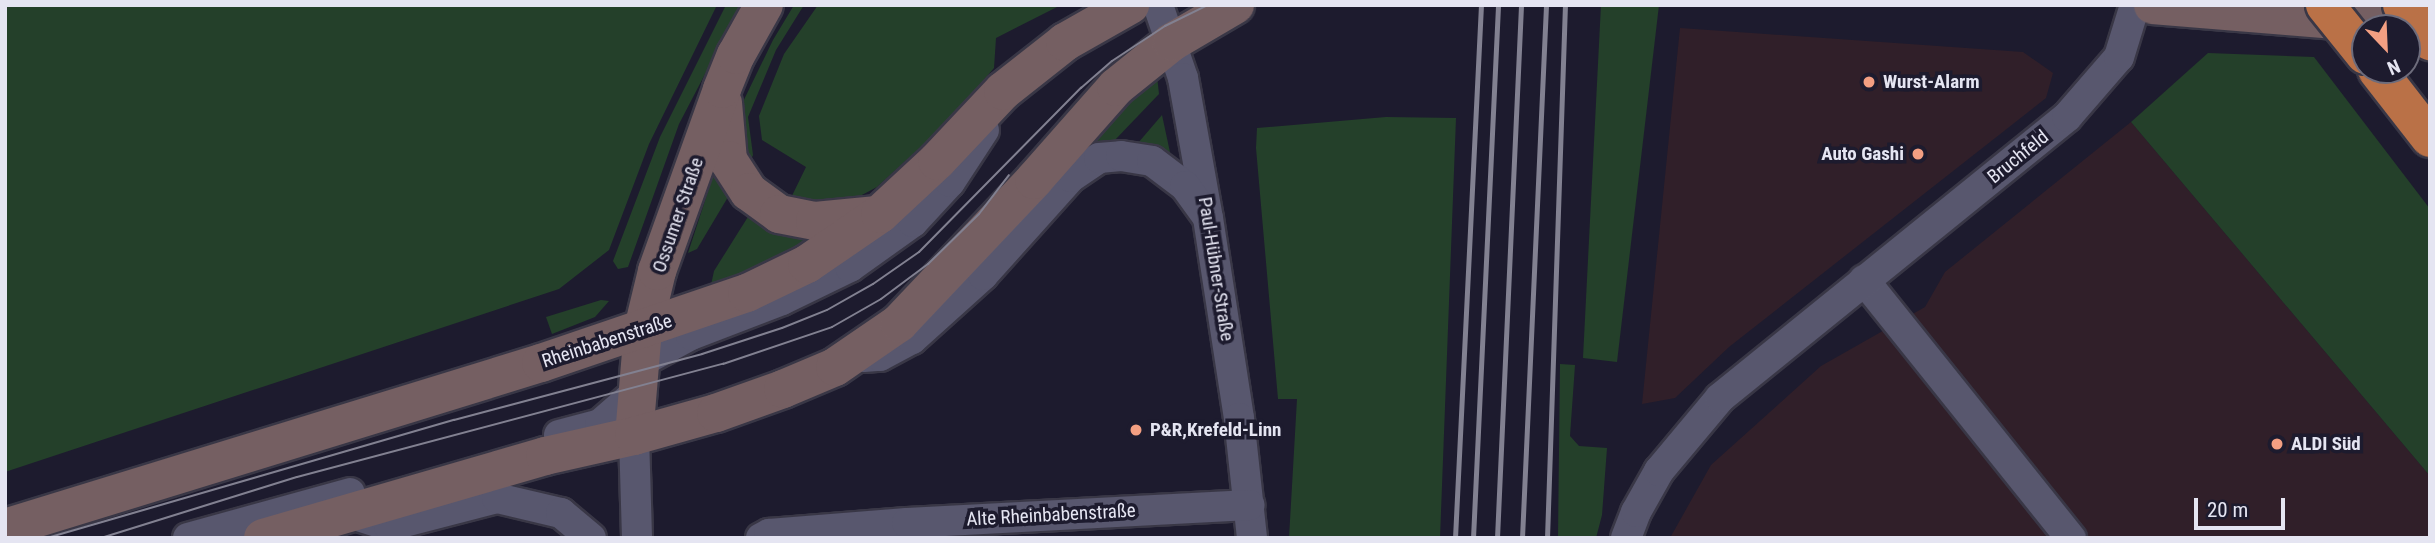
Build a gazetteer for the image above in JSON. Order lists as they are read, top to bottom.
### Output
{
  "streets": {
    "main road": ["Ossumer Straße", "Rheinbabenstraße"],
    "street": ["Bruchfeld", "Paul-Hübner-Straße", "Alte Rheinbabenstraße"]
  },
  "crossings": [
    ["Ossumer Straße", "Rheinbabenstraße"],
    ["Paul-Hübner-Straße", "Alte Rheinbabenstraße"]
  ],
  "places": [
    "Wurst-Alarm",
    "Auto Gashi",
    "P&R,Krefeld-Linn",
    "ALDI Süd"
  ],
  "scale_bar": "20 m",
  "north": "bottom right"
}
